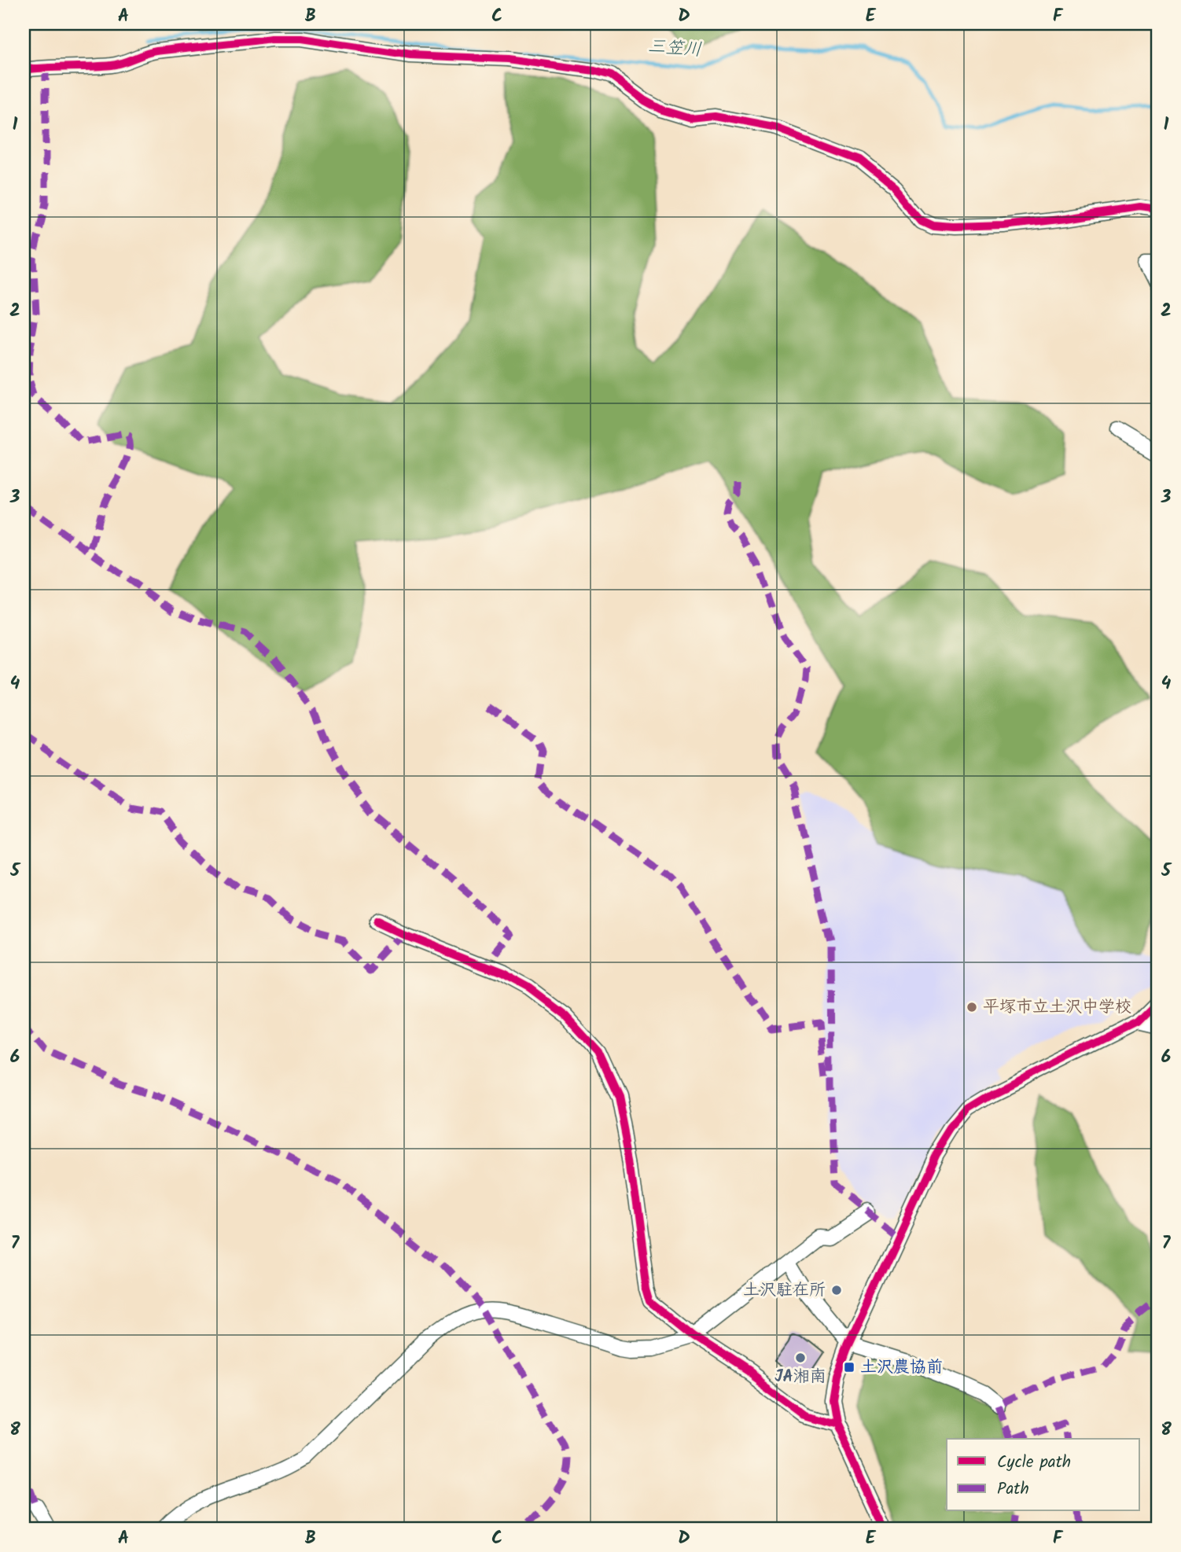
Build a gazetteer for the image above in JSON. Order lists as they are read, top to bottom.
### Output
{
  "water": ["三笠川"],
  "places": {
    "other": ["平塚市立土沢中学校", "土沢駐在所", "JA湘南"],
    "transit": ["土沢農協前"]
  },
  "legend": ["Cycle path", "Path"],
  "grid": {
    "columns": [
      "A",
      "B",
      "C",
      "D",
      "E",
      "F"
    ],
    "rows": [
      "1",
      "2",
      "3",
      "4",
      "5",
      "6",
      "7",
      "8"
    ]
  }
}
